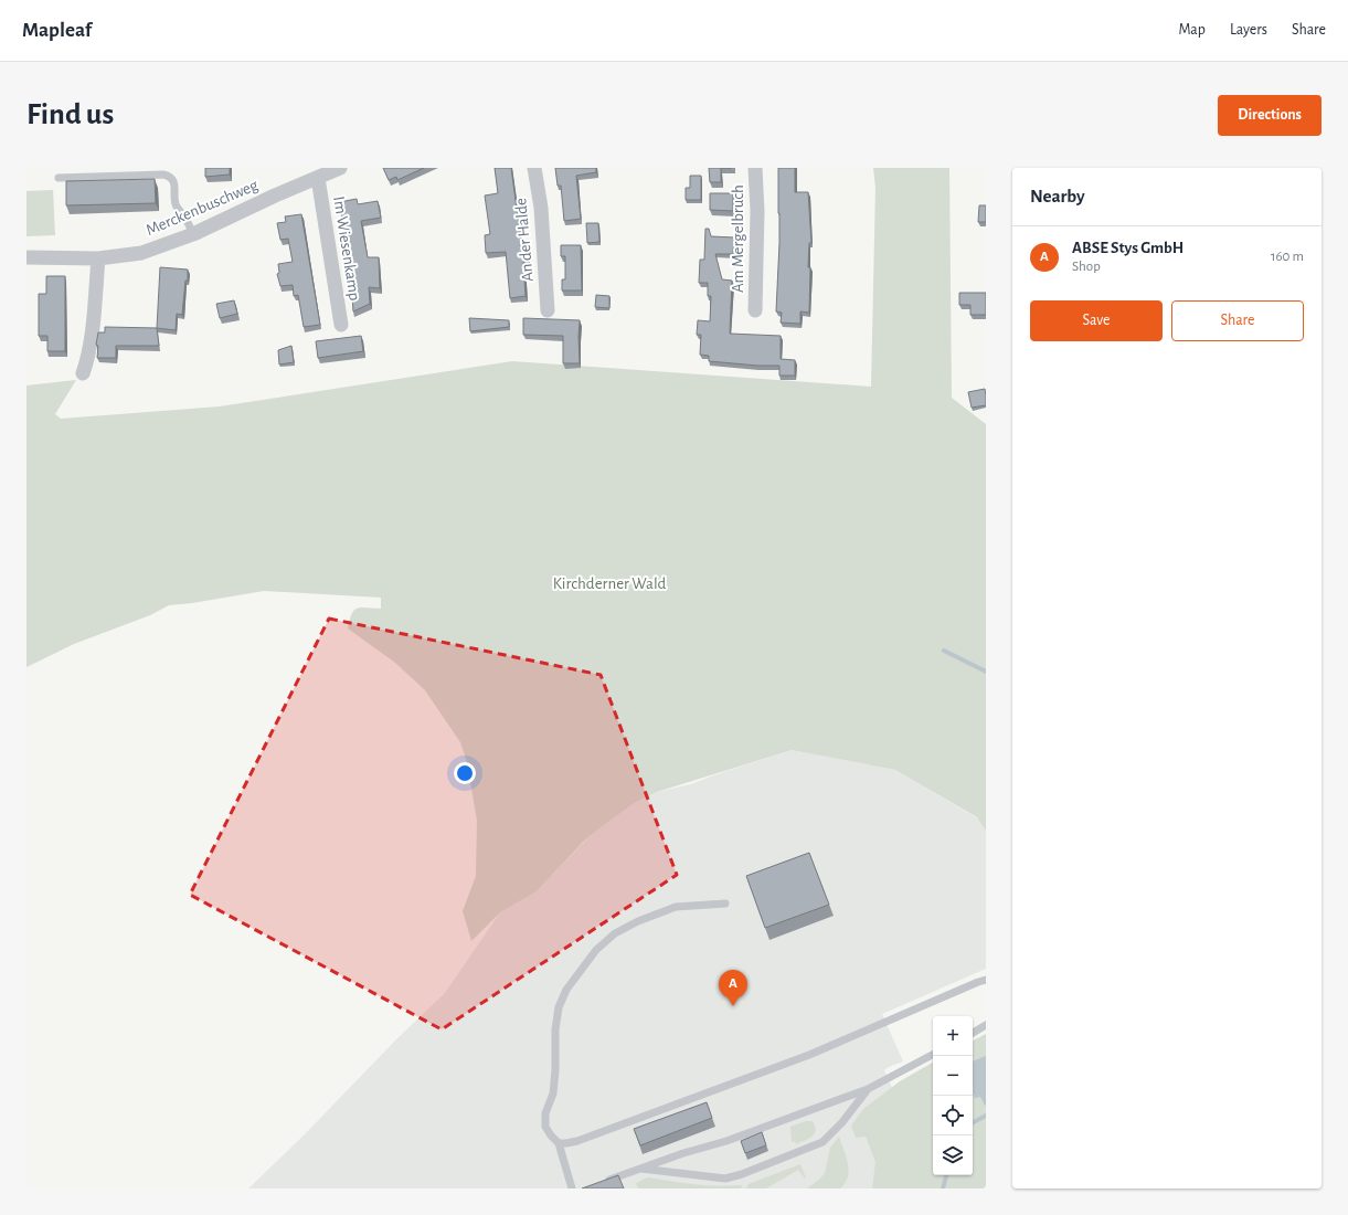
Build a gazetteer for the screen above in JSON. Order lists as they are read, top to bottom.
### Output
{
  "streets": {
    "street": [
      "Merckenbuschweg",
      "Am Mergelbruch",
      "An der Halde",
      "Im Wiesenkamp"
    ]
  },
  "crossings": [
    ["Merckenbuschweg", "Im Wiesenkamp"]
  ],
  "parks": ["Kirchderner Wald"],
  "page": {
    "header": "Mapleaf",
    "nav": ["Map", "Layers", "Share"],
    "buttons": [
      "Directions",
      ["Save", "Share"]
    ],
    "title": "Find us",
    "heading": "Nearby",
    "list": [
      {
        "mark": "A",
        "name": "ABSE Stys GmbH",
        "note": "Shop",
        "value": "160 m"
      }
    ],
    "pins": "A",
    "map_buttons": ["+", "−"]
  }
}
